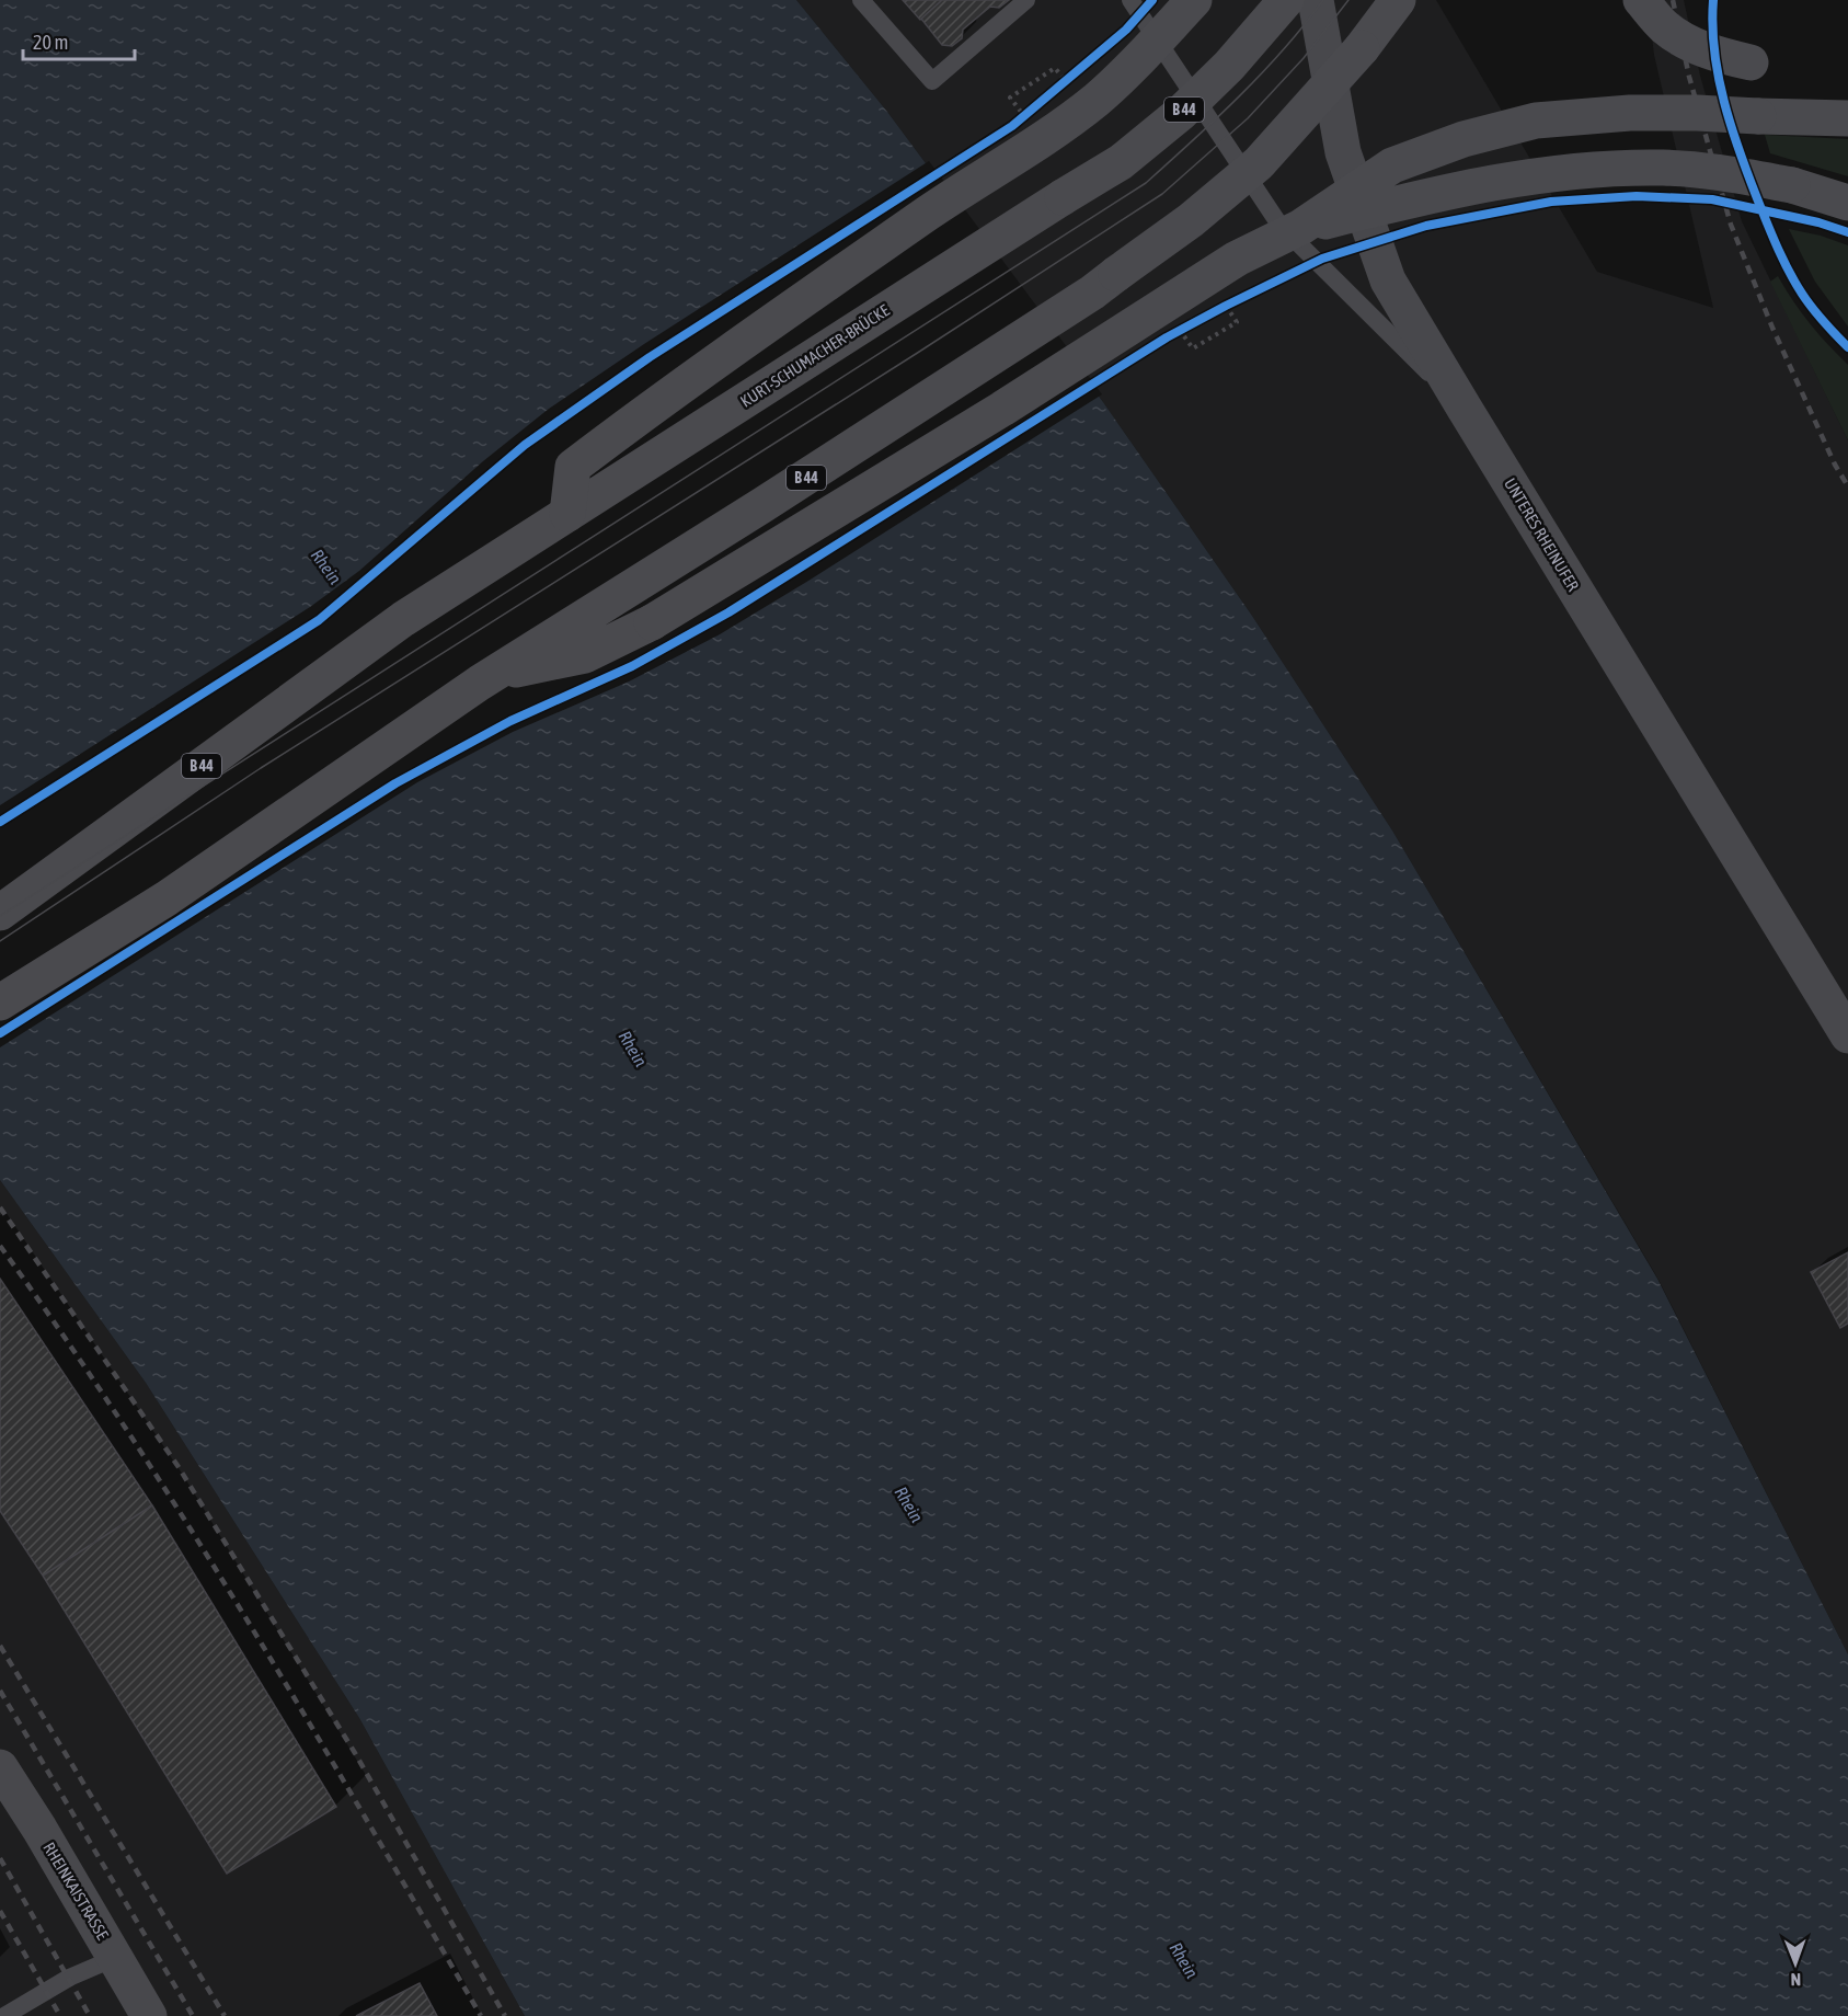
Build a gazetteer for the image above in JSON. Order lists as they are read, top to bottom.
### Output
{
  "streets": {
    "highway": ["B 44", "KURT-SCHUMACHER-BRÜCKE"],
    "street": ["UNTERES RHEINUFER", "RHEINKAISTRASSE"]
  },
  "crossings": [
    ["B 44", "KURT-SCHUMACHER-BRÜCKE"]
  ],
  "water": ["Rhein"],
  "scale_bar": "20 m",
  "north": "bottom"
}
